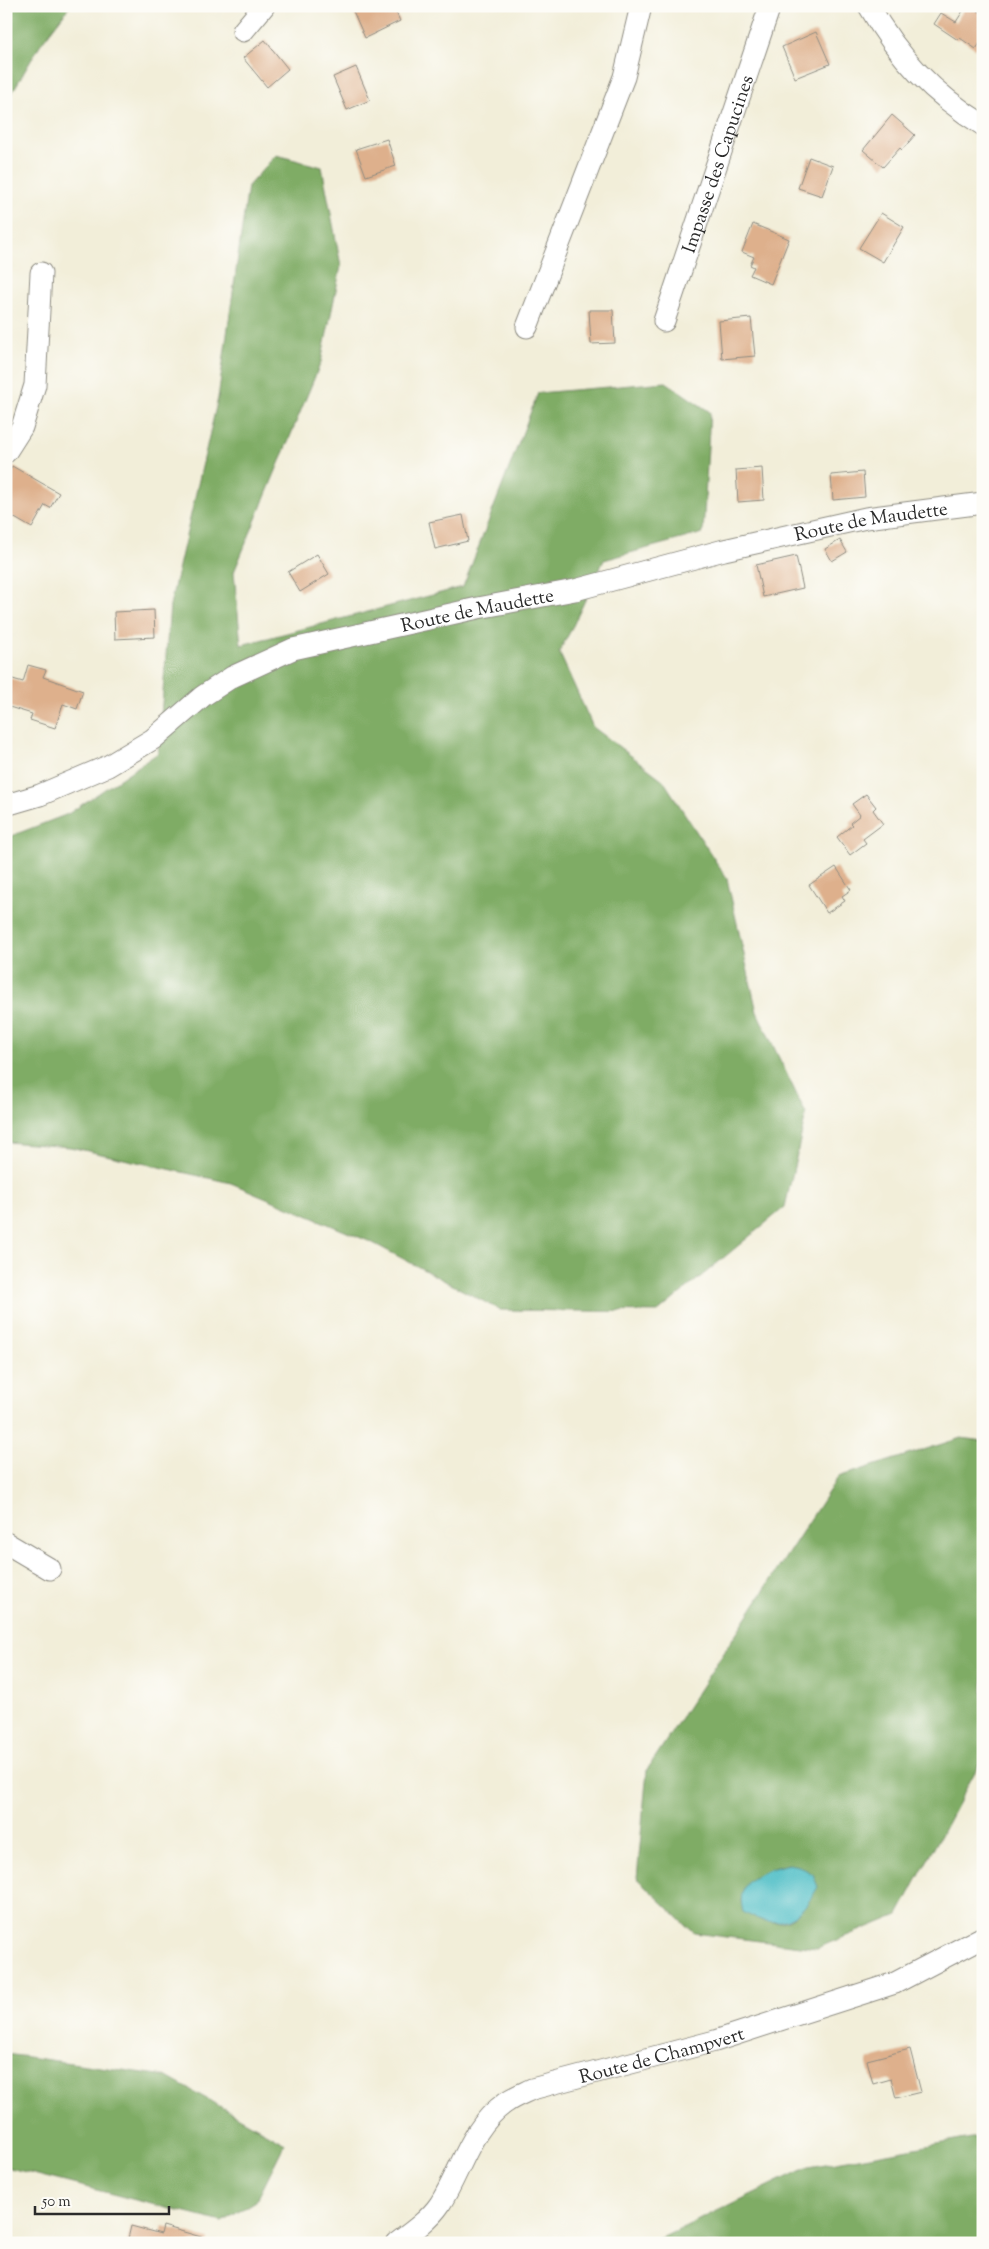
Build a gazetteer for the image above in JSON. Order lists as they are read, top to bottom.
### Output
{
  "streets": {
    "street": ["Impasse des Capucines", "Route de Maudette", "Route de Champvert"]
  },
  "scale_bar": "50 m"
}
